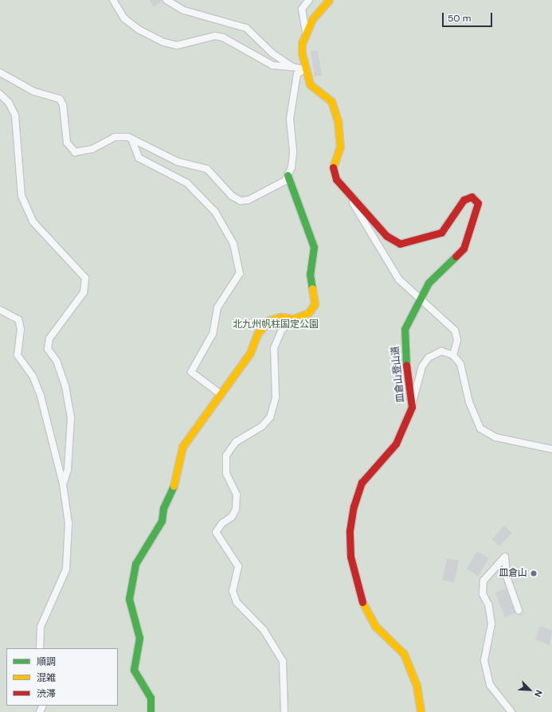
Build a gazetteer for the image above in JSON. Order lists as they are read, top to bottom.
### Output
{
  "streets": {
    "street": ["皿倉山登山道"]
  },
  "parks": ["北九州帆柱国定公園"],
  "places": ["皿倉山"],
  "legend": ["順調", "混雑", "渋滞"],
  "scale_bar": "50 m",
  "north": "bottom right"
}
